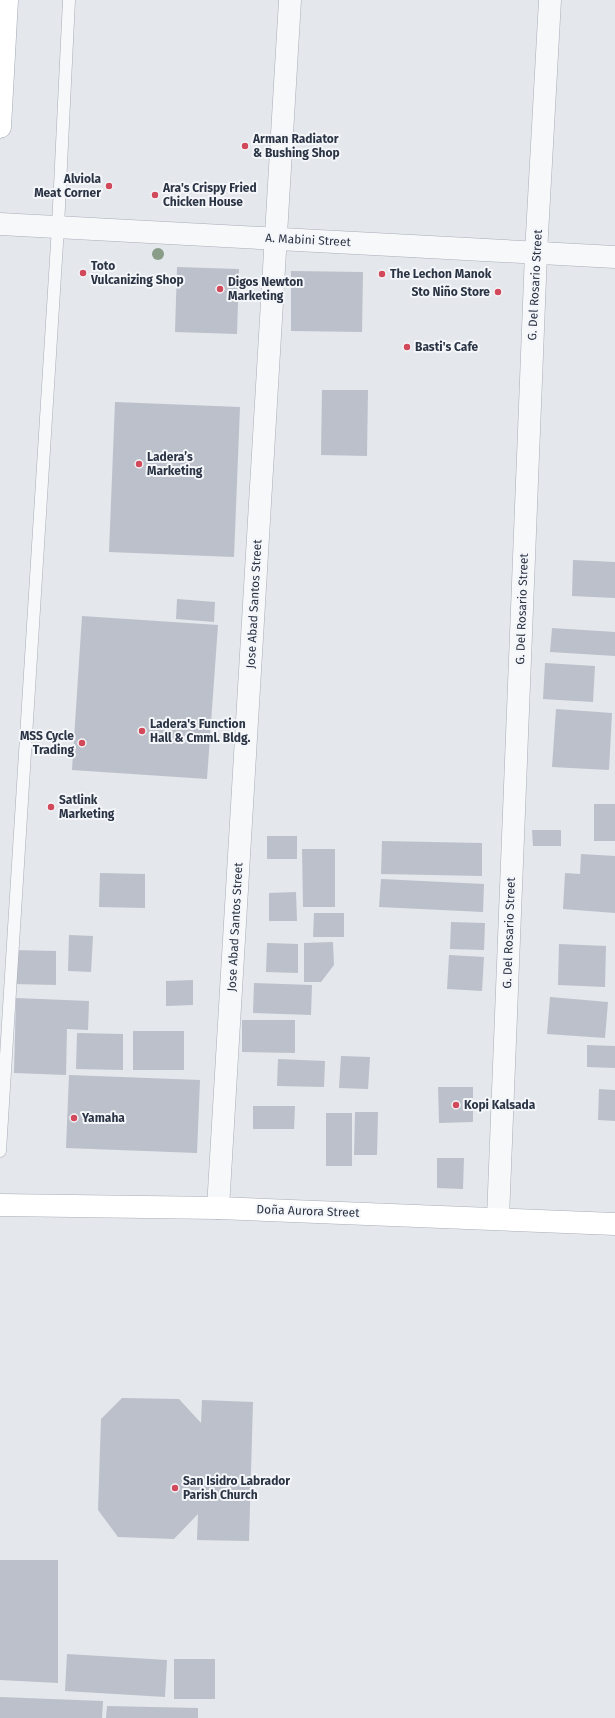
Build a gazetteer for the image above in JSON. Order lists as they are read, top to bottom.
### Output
{
  "streets": {
    "main road": ["Doña Aurora Street"],
    "street": ["A. Mabini Street", "G. Del Rosario Street", "Jose Abad Santos Street"]
  },
  "crossings": [
    ["A. Mabini Street", "G. Del Rosario Street"],
    ["A. Mabini Street", "Jose Abad Santos Street"],
    ["G. Del Rosario Street", "Doña Aurora Street"],
    ["Jose Abad Santos Street", "Doña Aurora Street"]
  ],
  "places": [
    "Arman Radiator & Bushing Shop",
    "Alviola Meat Corner",
    "Ara's Crispy Fried Chicken House",
    "Toto Vulcanizing Shop",
    "The Lechon Manok",
    "Digos Newton Marketing",
    "Sto Niño Store",
    "Basti's Cafe",
    "Ladera’s Marketing",
    "Ladera's Function Hall & Cmml. Bldg.",
    "MSS Cycle Trading",
    "Satlink Marketing",
    "Kopi Kalsada",
    "Yamaha",
    "San Isidro Labrador Parish Church"
  ]
}
